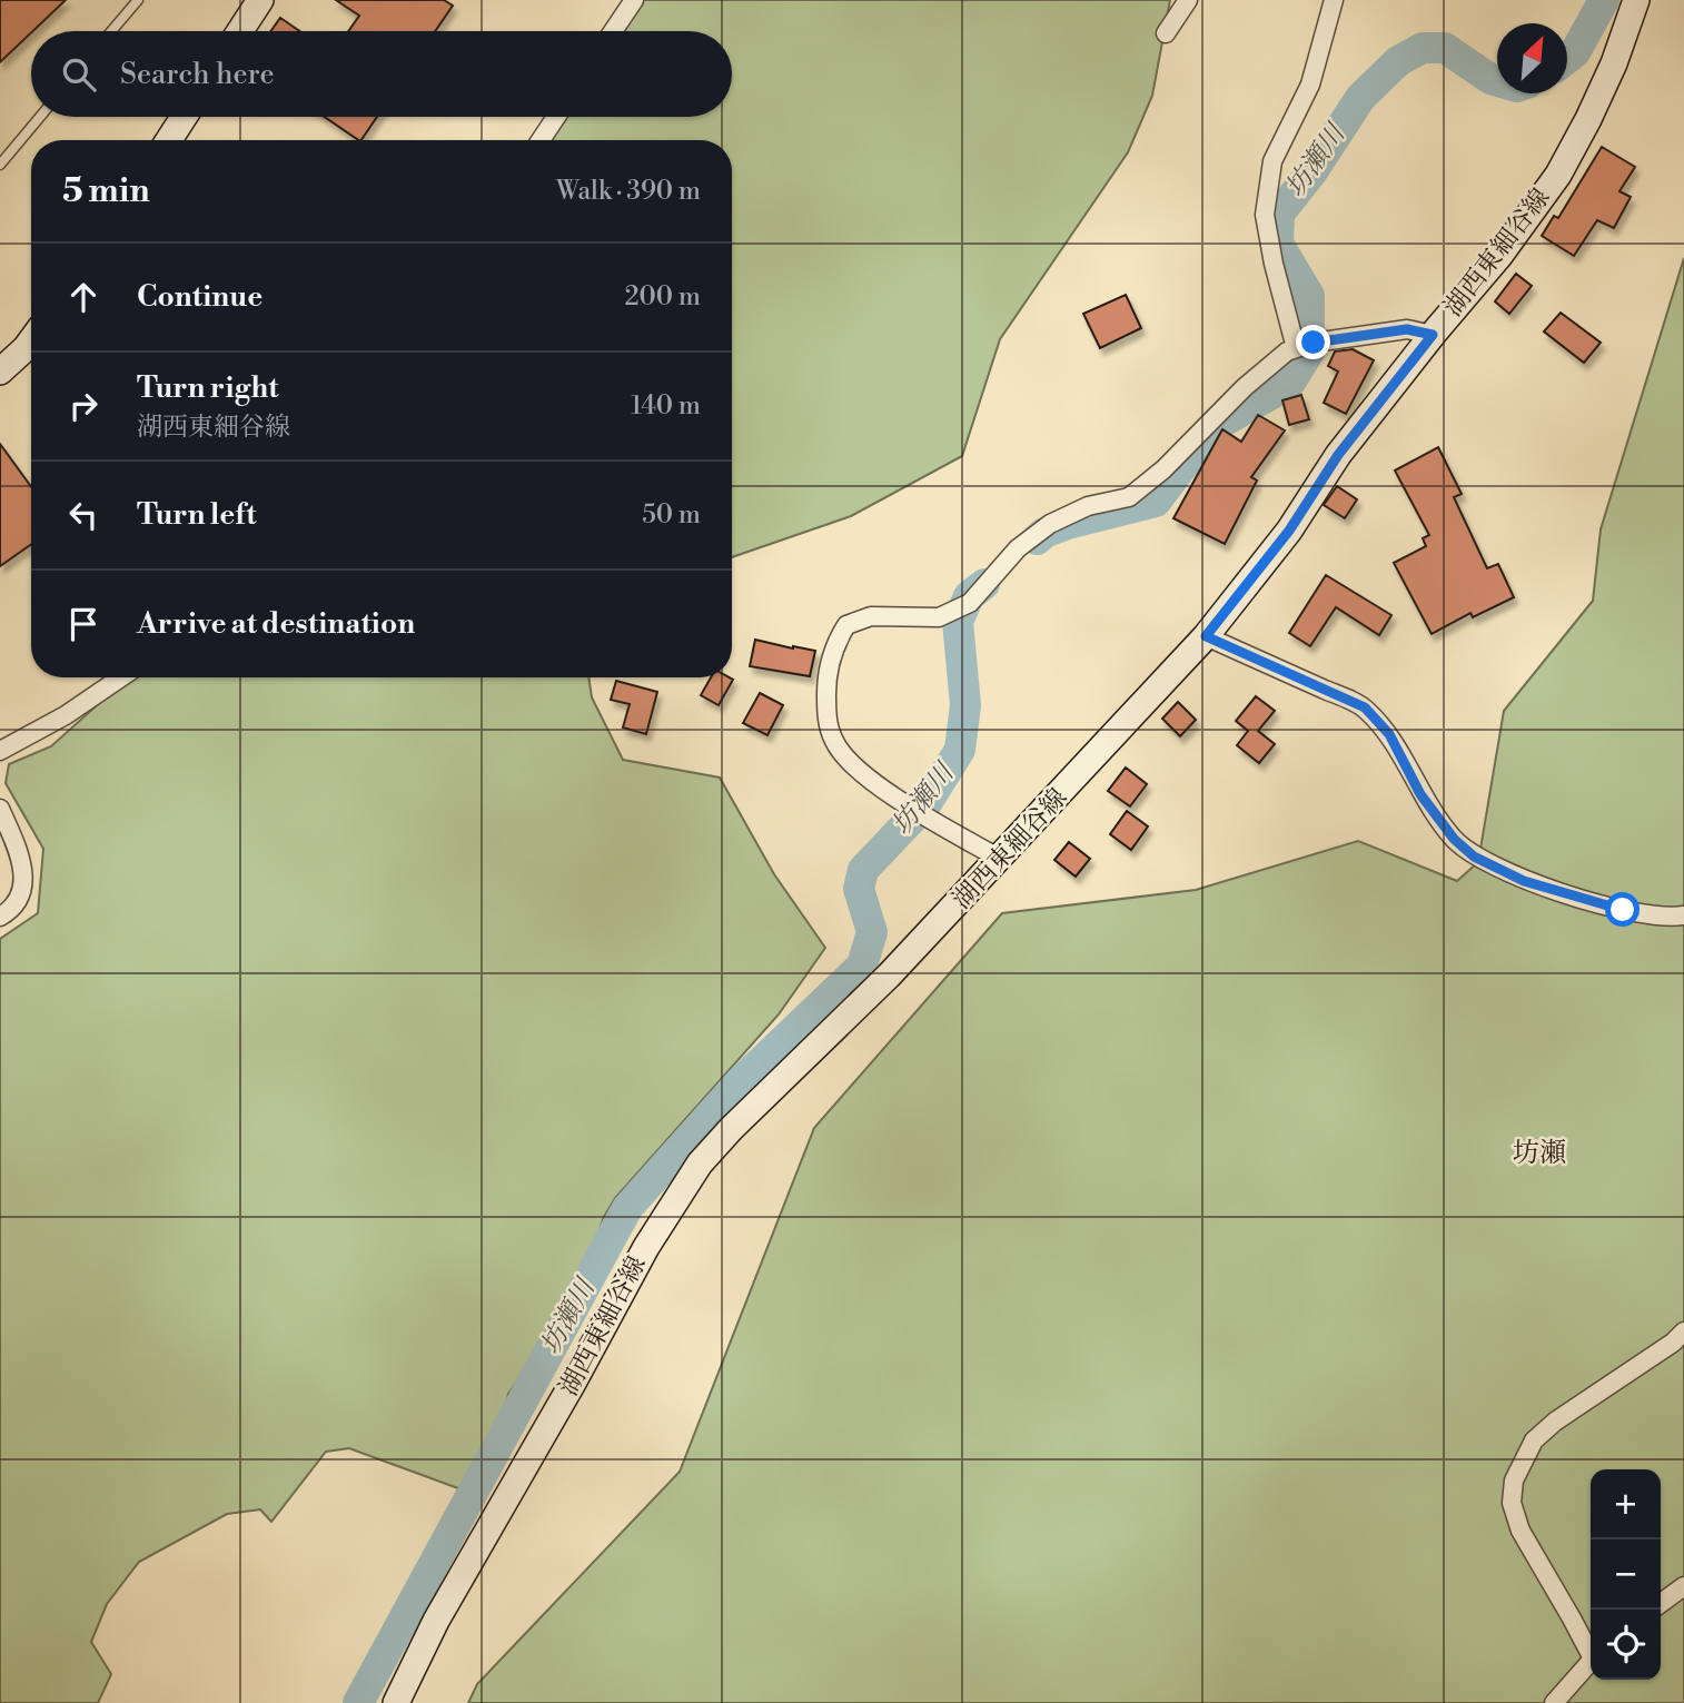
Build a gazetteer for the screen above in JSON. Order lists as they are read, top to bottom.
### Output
{
  "streets": {
    "main road": ["湖西東細谷線"]
  },
  "districts": ["坊瀬"],
  "water": ["坊瀬川"],
  "north": "top right",
  "page": {
    "search": "Search here",
    "heading": ["5 min", "Walk · 390 m"],
    "list": [
      ["Continue", "200 m"],
      ["Turn right", "湖西東細谷線", "140 m"],
      ["Turn left", "50 m"],
      "Arrive at destination"
    ],
    "map_buttons": ["+", "−"]
  }
}
